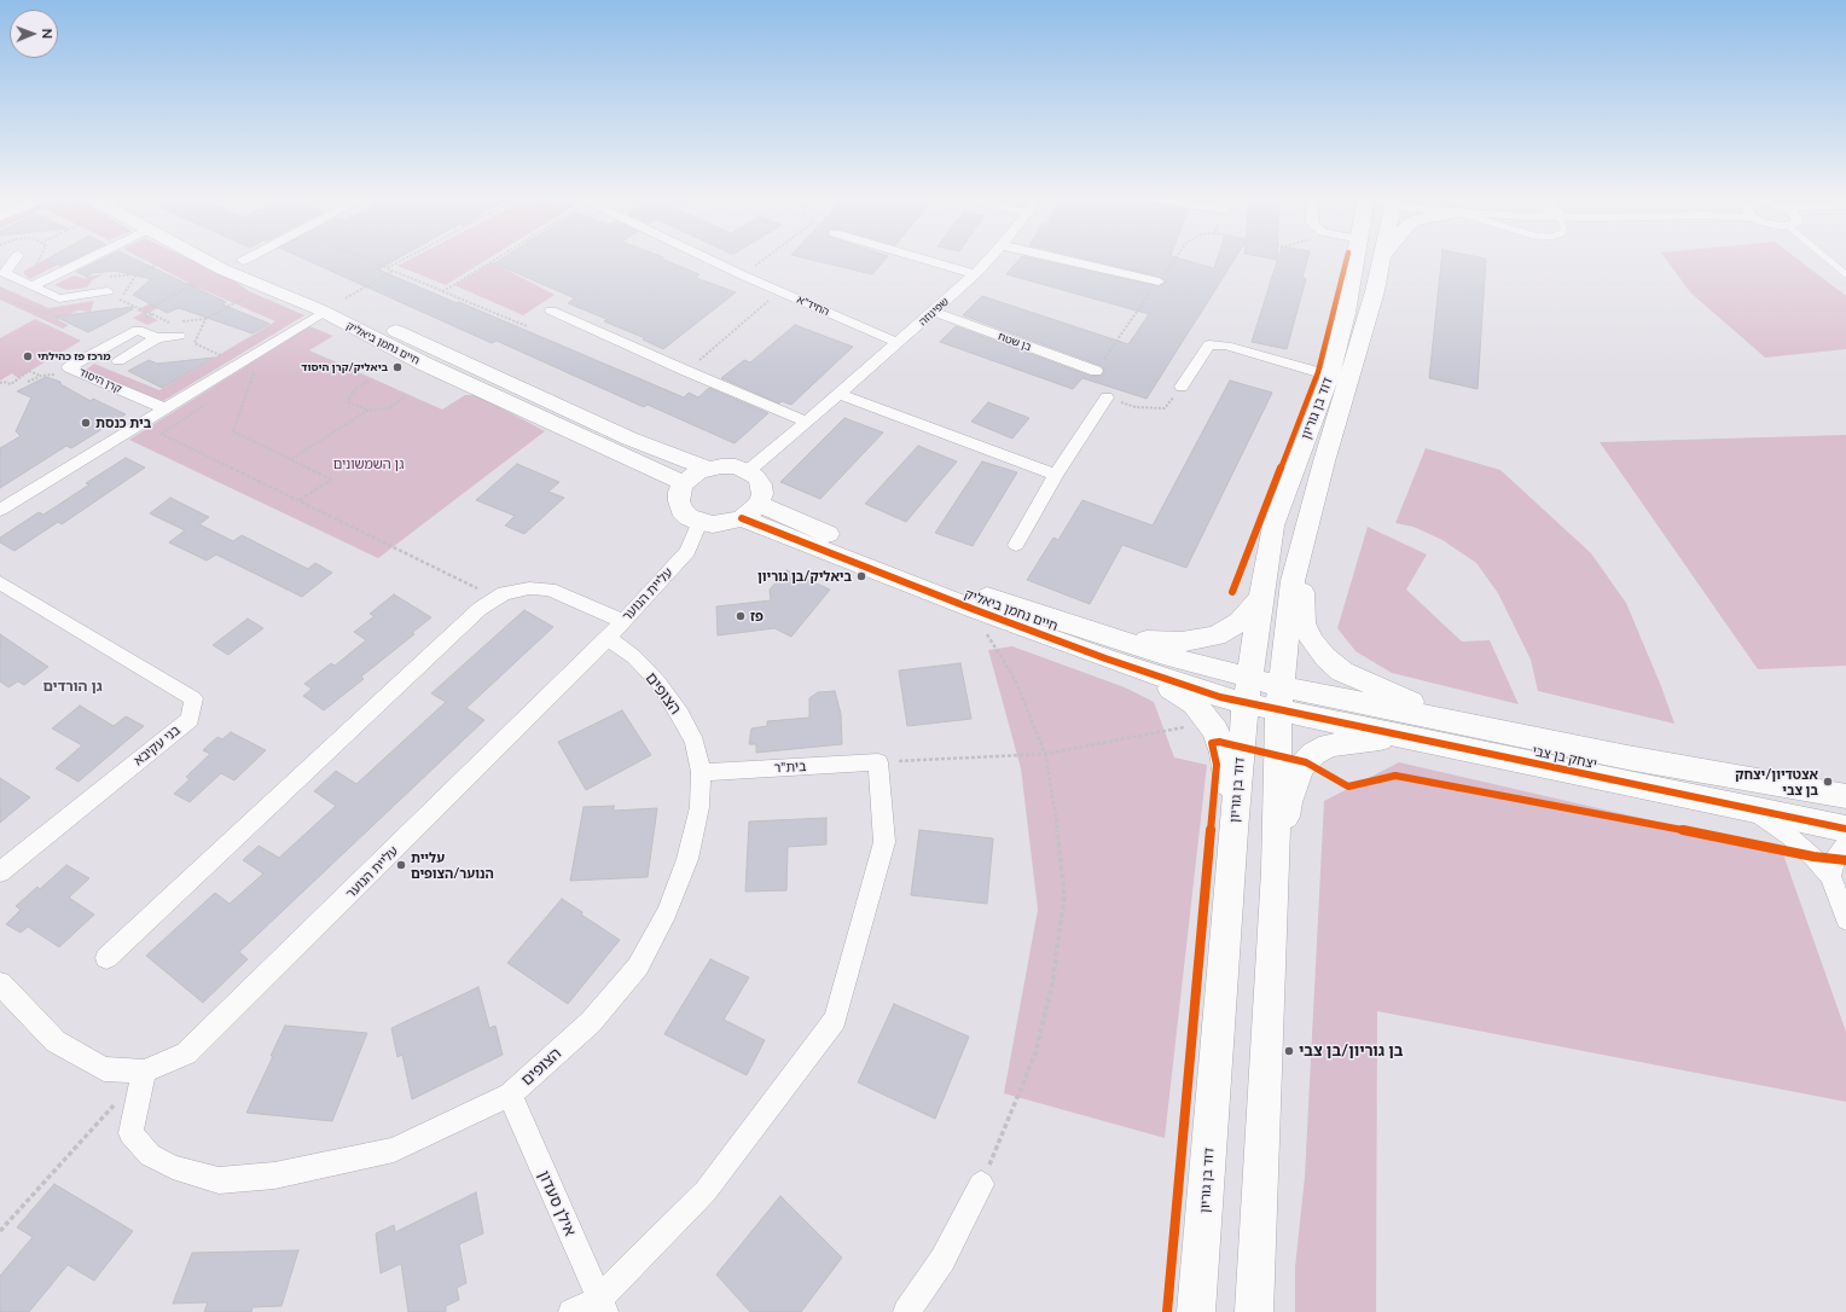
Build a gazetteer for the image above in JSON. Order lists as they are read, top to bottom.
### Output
{
  "streets": {
    "street": [
      "החיד\"א",
      "שפינוזה",
      "בן שטח",
      "חיים נחמן ביאליק",
      "קרן היסוד",
      "דוד בן גוריון",
      "עליית הנוער",
      "הצופים",
      "בני עקיבא",
      "יצחק בן צבי",
      "בית\"ר",
      "אילן סעדון"
    ]
  },
  "crossings": [
    ["החיד\"א", "שפינוזה"],
    ["שפינוזה", "בן שטח"],
    ["שפינוזה", "חיים נחמן ביאליק"],
    ["שפינוזה", "עליית הנוער"],
    ["חיים נחמן ביאליק", "דוד בן גוריון"],
    ["חיים נחמן ביאליק", "עליית הנוער"],
    ["חיים נחמן ביאליק", "יצחק בן צבי"],
    ["דוד בן גוריון", "יצחק בן צבי"],
    ["עליית הנוער", "הצופים"],
    ["הצופים", "בית\"ר"],
    ["הצופים", "אילן סעדון"]
  ],
  "districts": ["גן הורדים"],
  "parks": ["גן השמשונים"],
  "places": [
    "מרכז פז כהילתי",
    "ביאליק/קרן היסוד",
    "בית כנסת",
    "ביאליק/בן גוריון",
    "פז",
    "אצטדיון/יצחק בן צבי",
    "עליית הנוער/הצופים",
    "בן גוריון/בן צבי"
  ],
  "north": "right"
}
